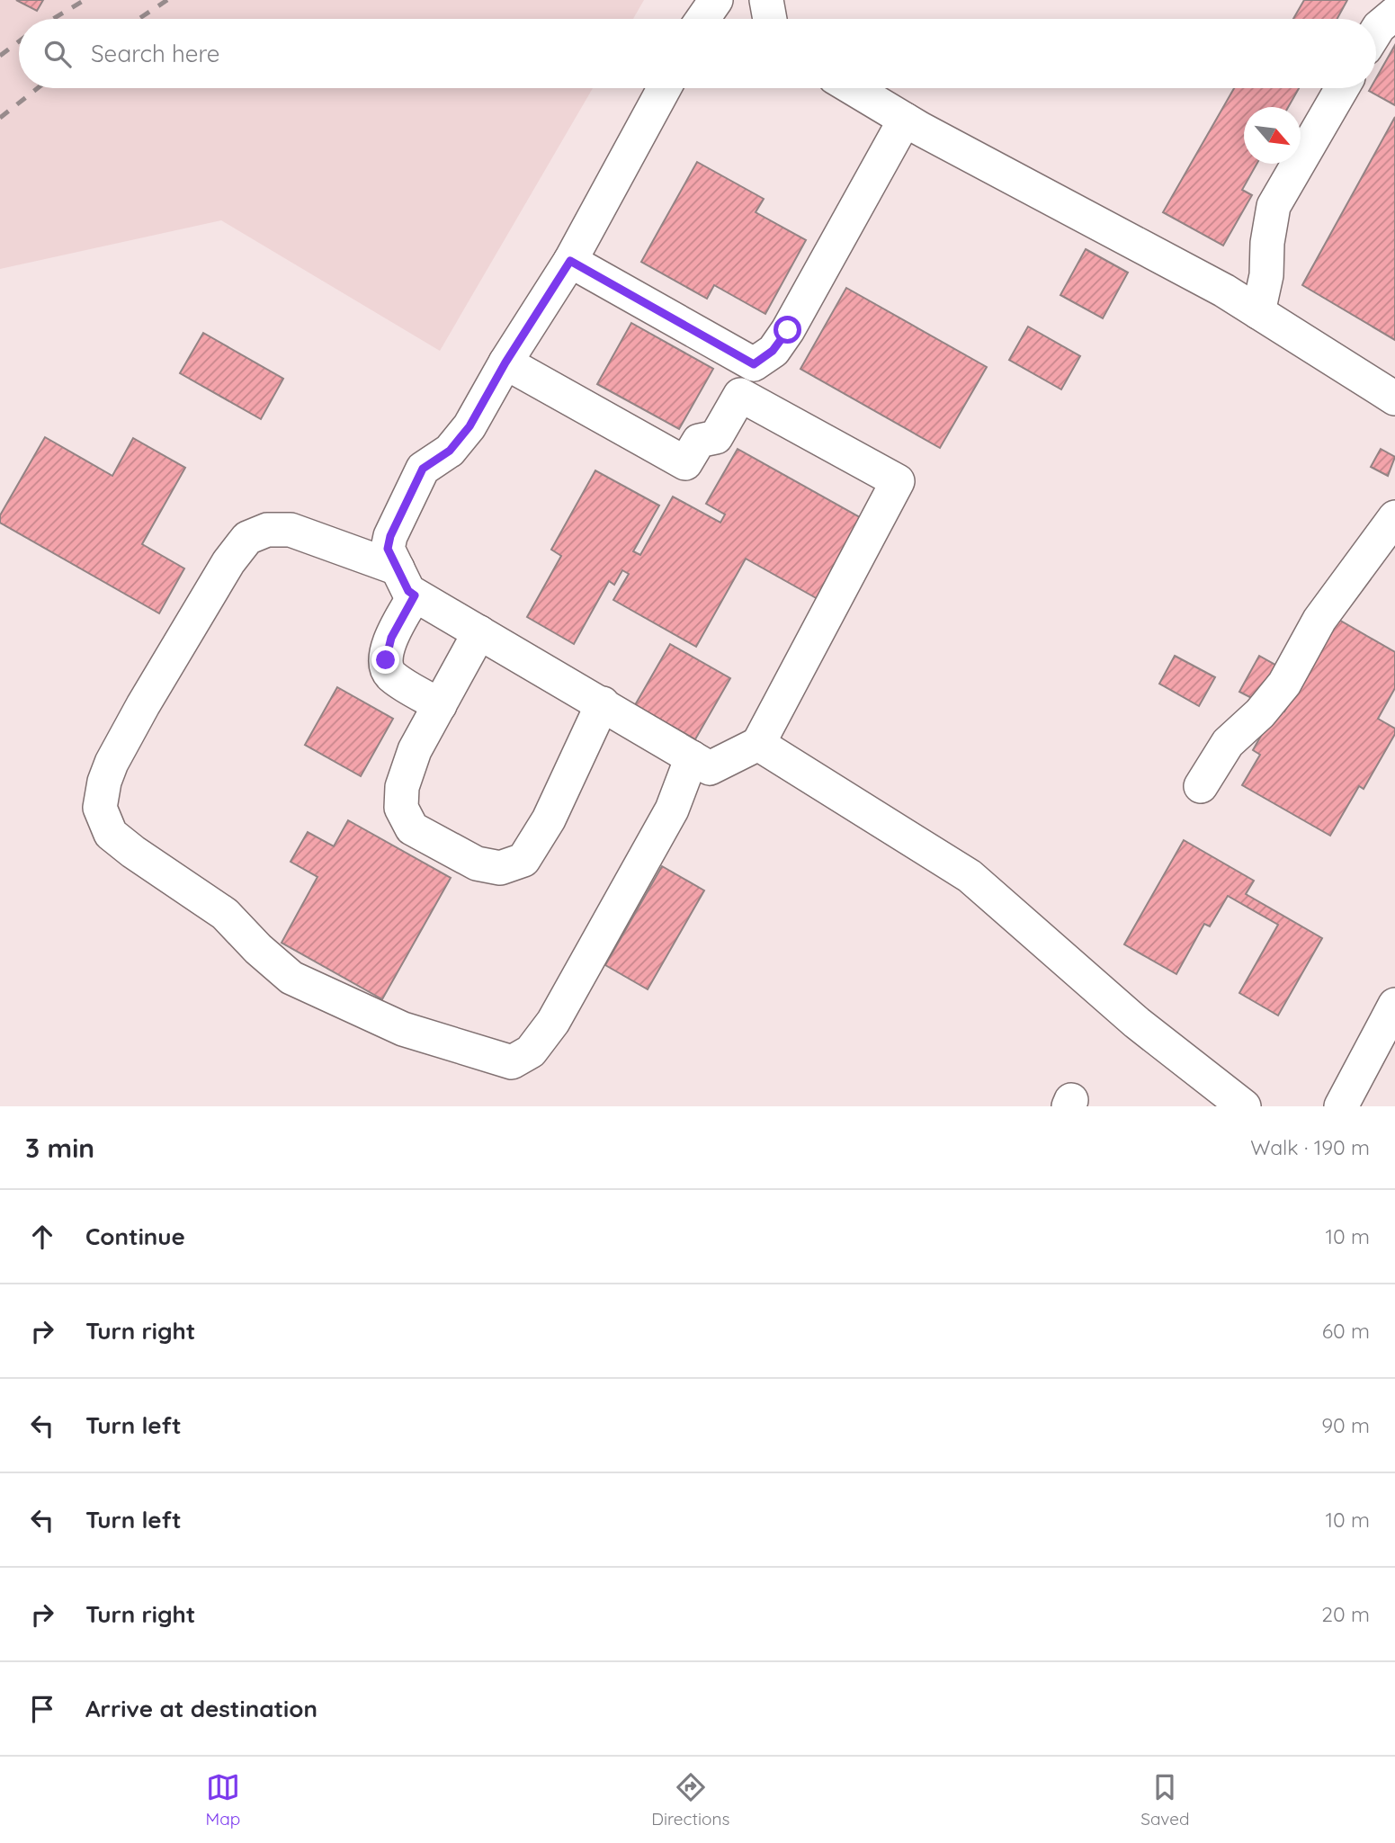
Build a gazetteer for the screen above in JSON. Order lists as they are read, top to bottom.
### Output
{
  "north": "bottom right",
  "page": {
    "search": "Search here",
    "heading": ["3 min", "Walk · 190 m"],
    "list": [
      ["Continue", "10 m"],
      ["Turn right", "60 m"],
      ["Turn left", "90 m"],
      ["Turn left", "10 m"],
      ["Turn right", "20 m"],
      "Arrive at destination"
    ],
    "nav": ["Map", "Directions", "Saved"]
  }
}
